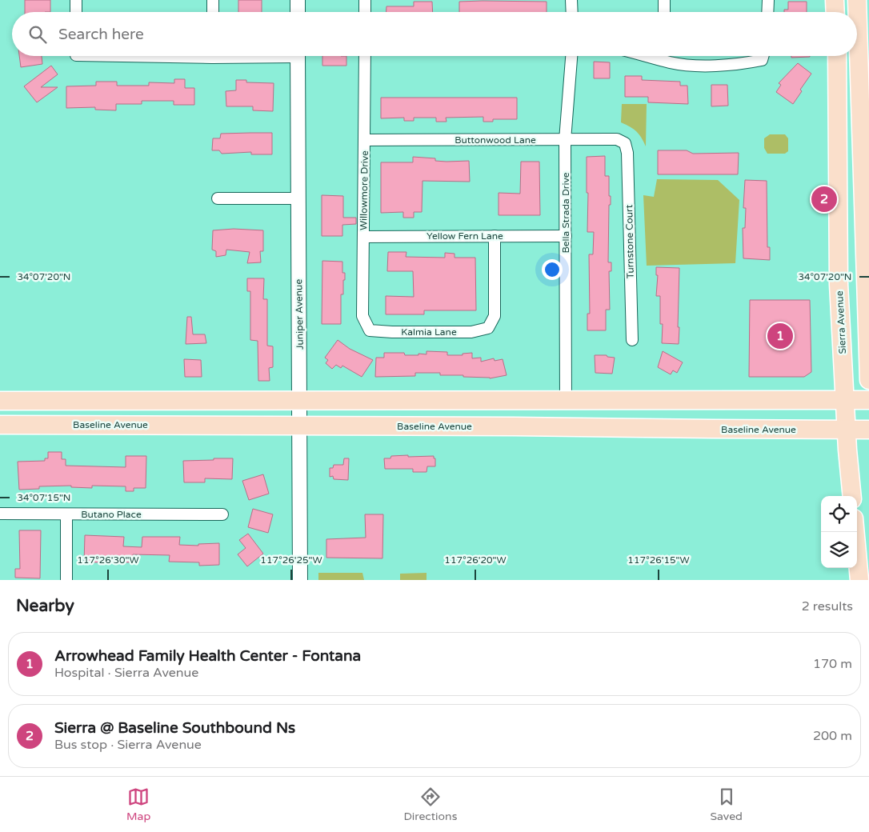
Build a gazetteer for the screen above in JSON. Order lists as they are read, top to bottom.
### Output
{
  "streets": {
    "main road": ["Sierra Avenue", "Baseline Avenue"],
    "street": [
      "Buttonwood Lane",
      "Willowmore Drive",
      "Bella Strada Drive",
      "Yellow Fern Lane",
      "Turnstone Court",
      "Juniper Avenue",
      "Kalmia Lane",
      "Butano Place"
    ]
  },
  "crossings": [
    ["Buttonwood Lane", "Willowmore Drive"],
    ["Buttonwood Lane", "Bella Strada Drive"],
    ["Buttonwood Lane", "Turnstone Court"],
    ["Willowmore Drive", "Yellow Fern Lane"],
    ["Willowmore Drive", "Kalmia Lane"],
    ["Bella Strada Drive", "Yellow Fern Lane"],
    ["Yellow Fern Lane", "Kalmia Lane"],
    ["Juniper Avenue", "Baseline Avenue"],
    ["Sierra Avenue", "Baseline Avenue"]
  ],
  "page": {
    "search": "Search here",
    "pins": ["2", "1"],
    "heading": ["Nearby", "2 results"],
    "list": [
      {
        "mark": "1",
        "name": "Arrowhead Family Health Center - Fontana",
        "note": "Hospital · Sierra Avenue",
        "value": "170 m"
      },
      {
        "mark": "2",
        "name": "Sierra @ Baseline Southbound Ns",
        "note": "Bus stop · Sierra Avenue",
        "value": "200 m"
      }
    ],
    "nav": ["Map", "Directions", "Saved"]
  },
  "coordinates": [
    "34°07'20\"N",
    "34°07'15\"N",
    "117°26'30\"W",
    "117°26'25\"W",
    "117°26'20\"W",
    "117°26'15\"W"
  ]
}
